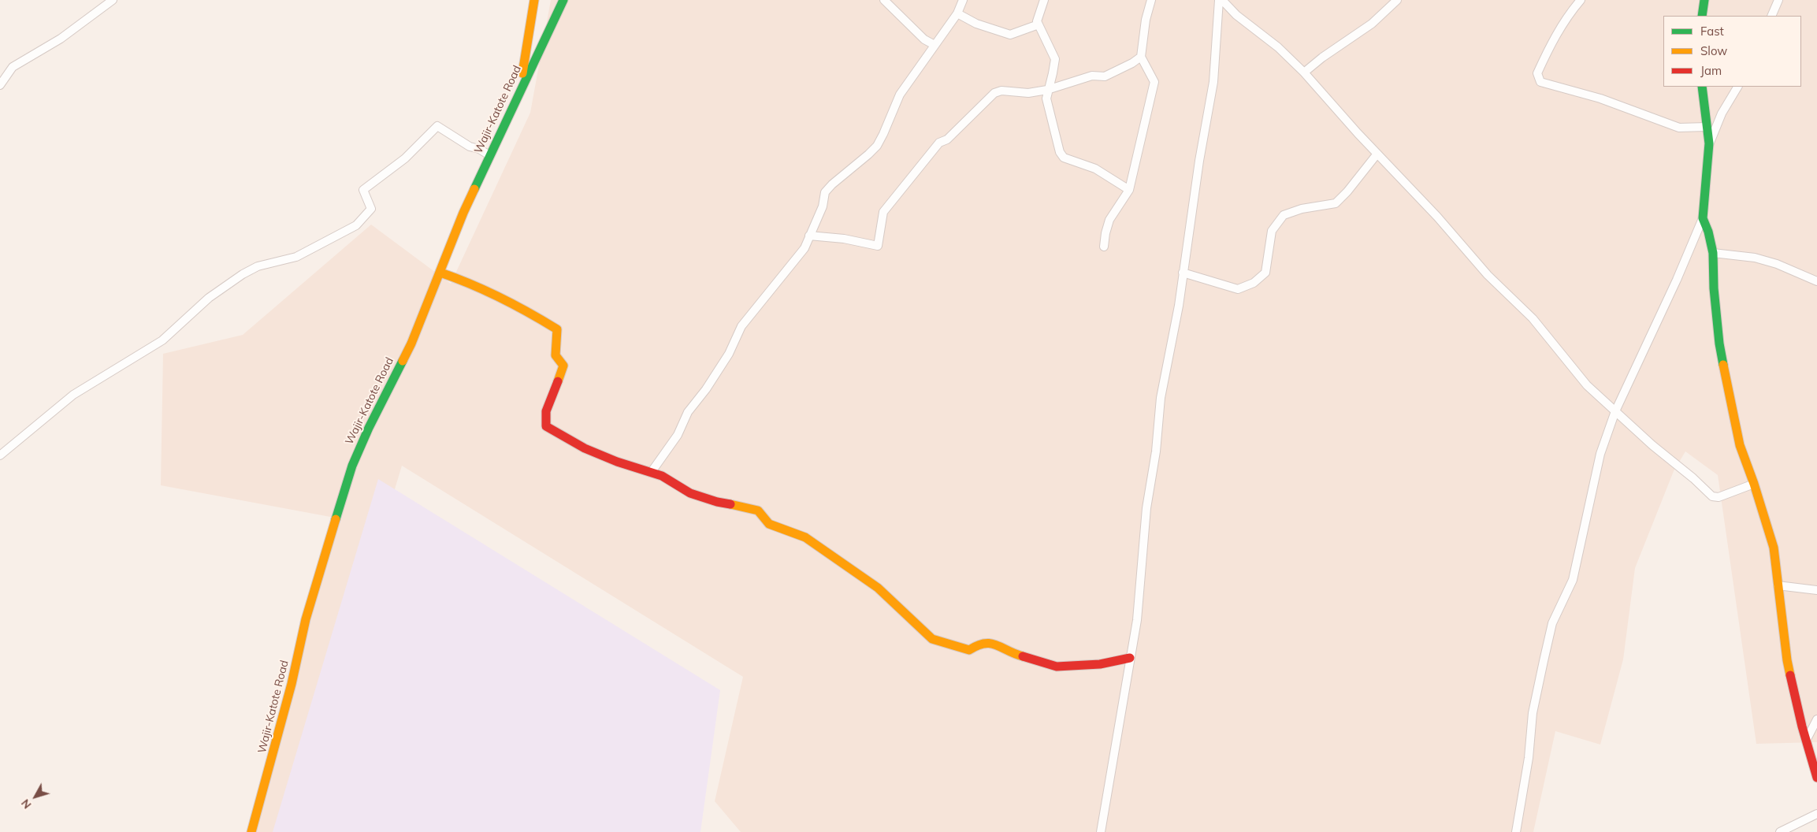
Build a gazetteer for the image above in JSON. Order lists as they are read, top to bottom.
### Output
{
  "streets": {
    "street": ["Wajir-Katote Road"]
  },
  "legend": ["Fast", "Slow", "Jam"],
  "north": "bottom left"
}
